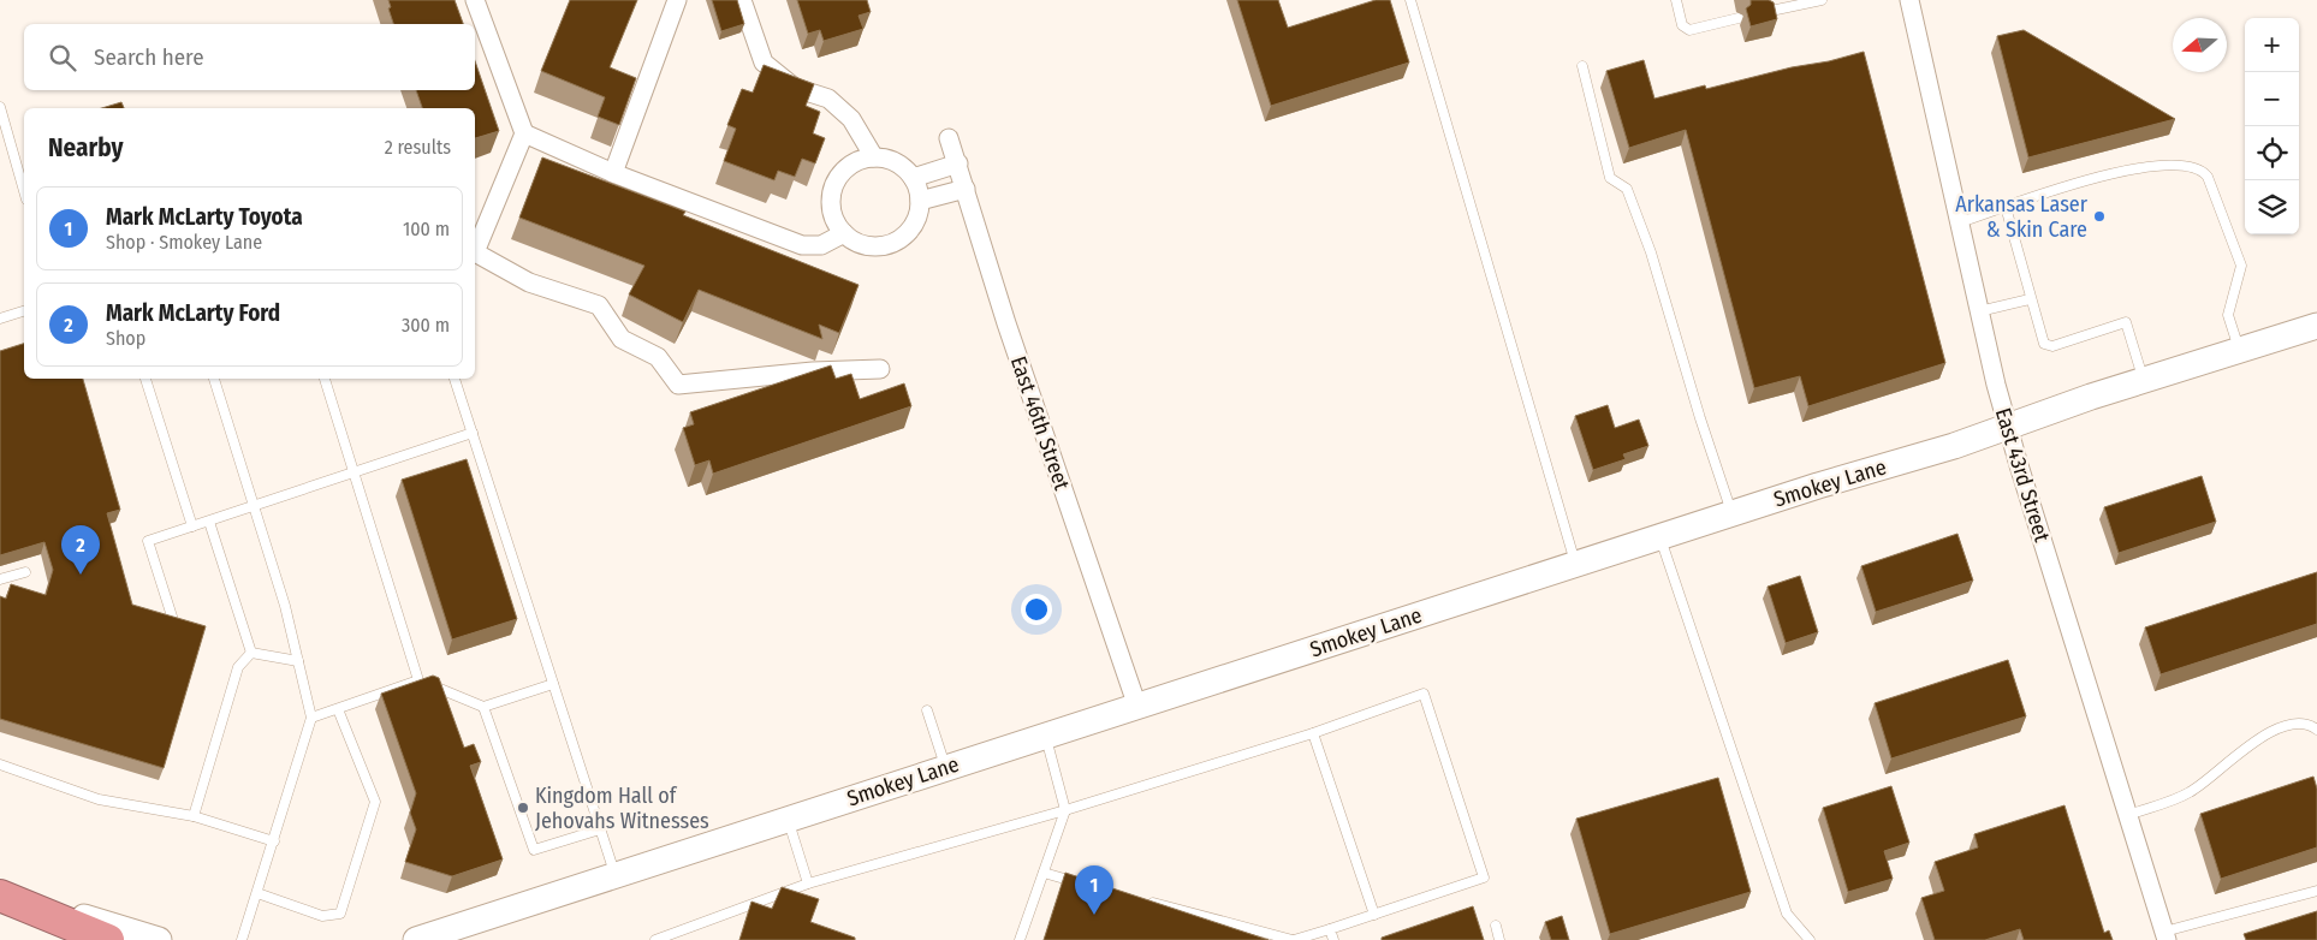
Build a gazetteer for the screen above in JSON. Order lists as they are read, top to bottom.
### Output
{
  "streets": {
    "street": ["East 46th Street", "East 43rd Street", "Smokey Lane"]
  },
  "crossings": [
    ["East 46th Street", "Smokey Lane"],
    ["East 43rd Street", "Smokey Lane"]
  ],
  "places": ["Arkansas Laser & Skin Care", "Kingdom Hall of Jehovahs Witnesses"],
  "north": "left",
  "page": {
    "map_buttons": ["+", "−"],
    "search": "Search here",
    "heading": ["Nearby", "2 results"],
    "list": [
      {
        "mark": "1",
        "name": "Mark McLarty Toyota",
        "note": "Shop · Smokey Lane",
        "value": "100 m"
      },
      {
        "mark": "2",
        "name": "Mark McLarty Ford",
        "note": "Shop",
        "value": "300 m"
      }
    ],
    "pins": ["2", "1"]
  }
}
